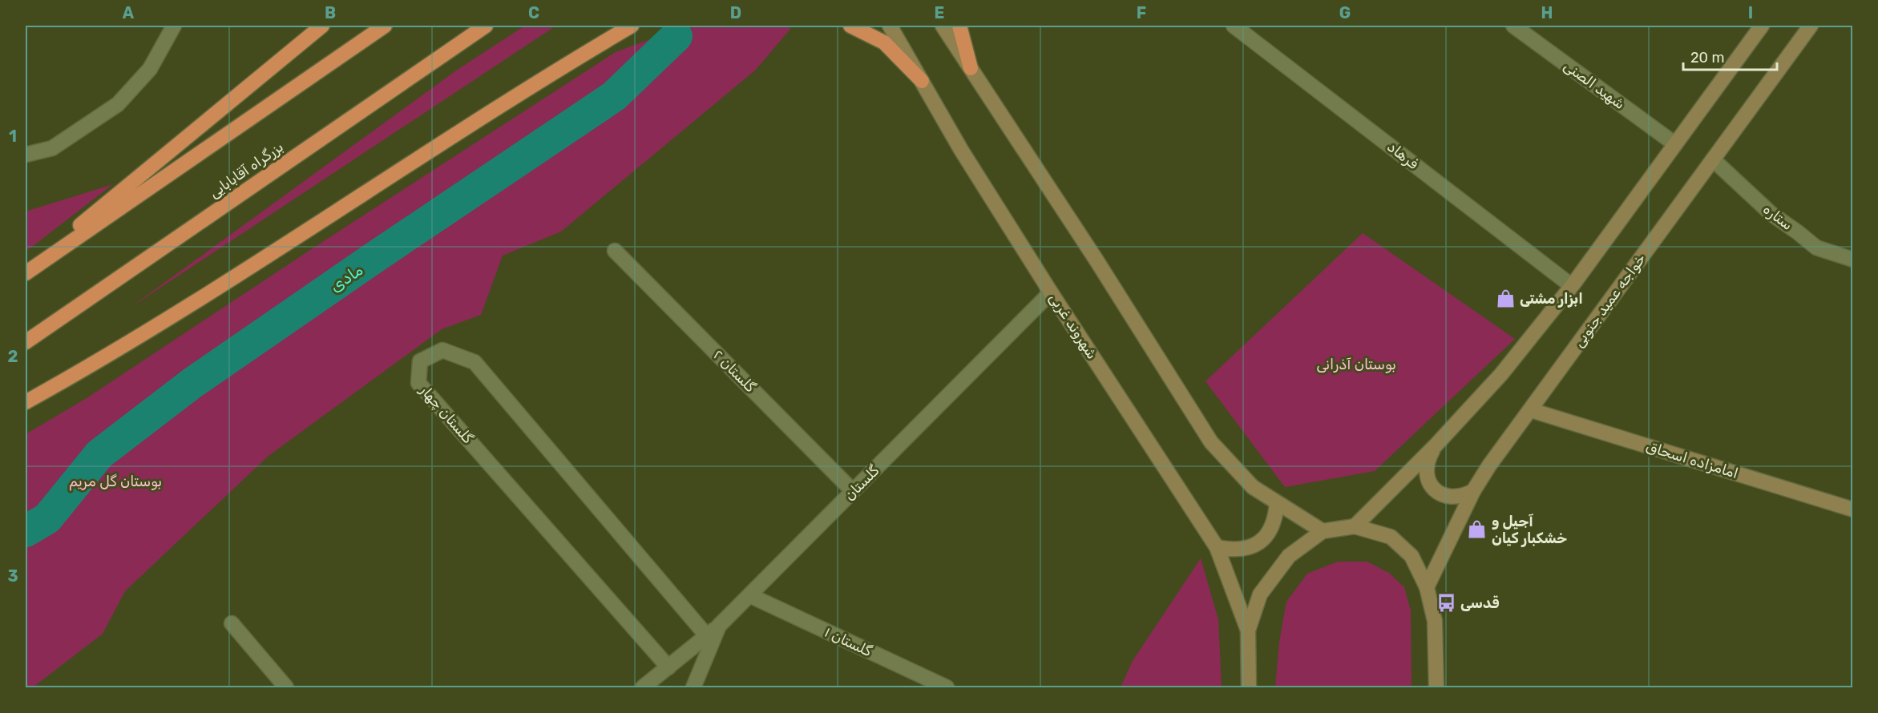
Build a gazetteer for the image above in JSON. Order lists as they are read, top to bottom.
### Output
{
  "streets": {
    "highway": ["بزرگراه آقابابایی"],
    "main road": ["خواجه عمید جنوبی", "شهروند غربی", "امامزاده اسحاق"],
    "street": [
      "شهید الصنی",
      "فرهاد",
      "ستاره",
      "گلستان ۲",
      "گلستان چهار",
      "گلستان",
      "گلستان ۱"
    ]
  },
  "crossings": [
    ["ستاره", "خواجه عمید جنوبی"],
    ["خواجه عمید جنوبی", "امامزاده اسحاق"],
    ["شهروند غربی", "گلستان"],
    ["گلستان ۲", "گلستان"],
    ["گلستان", "گلستان ۱"]
  ],
  "water": ["مادی"],
  "parks": ["بوستان آذرانی", "بوستان گل مریم"],
  "places": {
    "shop": ["ابزار مشتی", "آجیل و خشکبار کیان"],
    "bus stop": ["قدسی"]
  },
  "scale_bar": "20 m",
  "grid": {
    "columns": [
      "A",
      "B",
      "C",
      "D",
      "E",
      "F",
      "G",
      "H",
      "I"
    ],
    "rows": ["1", "2", "3"]
  }
}
